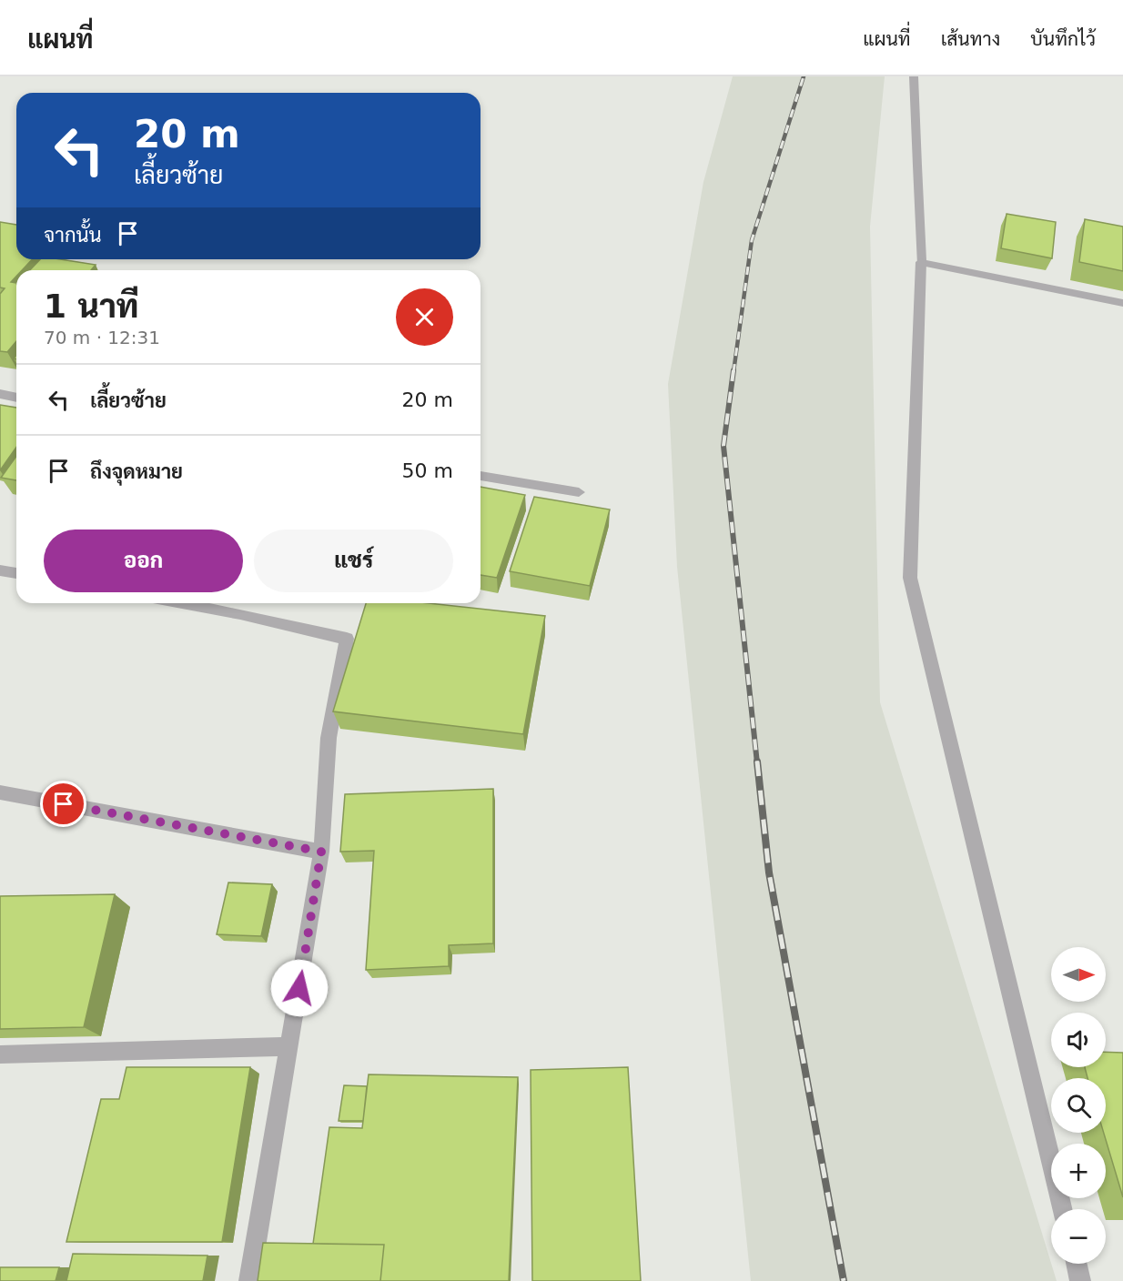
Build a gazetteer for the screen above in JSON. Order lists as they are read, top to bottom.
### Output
{
  "north": "right",
  "page": {
    "header": "แผนที่",
    "nav": ["แผนที่", "เส้นทาง", "บันทึกไว้"],
    "turn": ["20 m", "เลี้ยวซ้าย"],
    "then": "จากนั้น",
    "heading": ["1 นาที", "70 m · 12:31"],
    "list": [
      {
        "name": "เลี้ยวซ้าย",
        "value": "20 m"
      },
      {
        "name": "ถึงจุดหมาย",
        "value": "50 m"
      }
    ],
    "buttons": ["ออก", "แชร์"],
    "map_buttons": ["+", "−"]
  }
}
